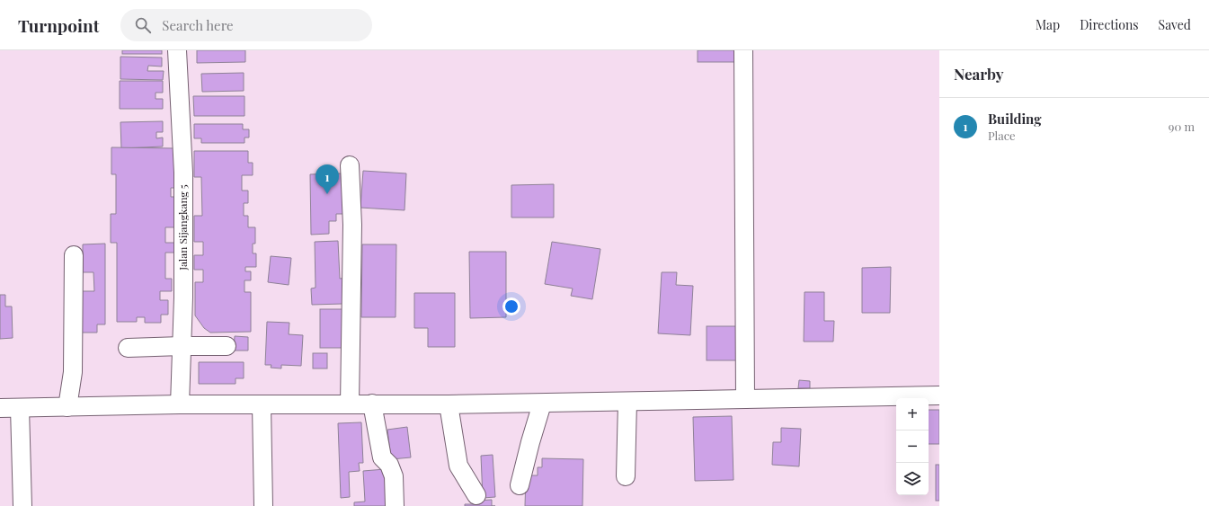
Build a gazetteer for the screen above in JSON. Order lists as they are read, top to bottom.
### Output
{
  "streets": {
    "street": ["Jalan Sijangkang 5"]
  },
  "page": {
    "header": "Turnpoint",
    "search": "Search here",
    "nav": ["Map", "Directions", "Saved"],
    "heading": "Nearby",
    "list": [
      {
        "mark": "1",
        "name": "Building",
        "note": "Place",
        "value": "90 m"
      }
    ],
    "pins": "1",
    "map_buttons": ["+", "−"]
  }
}
